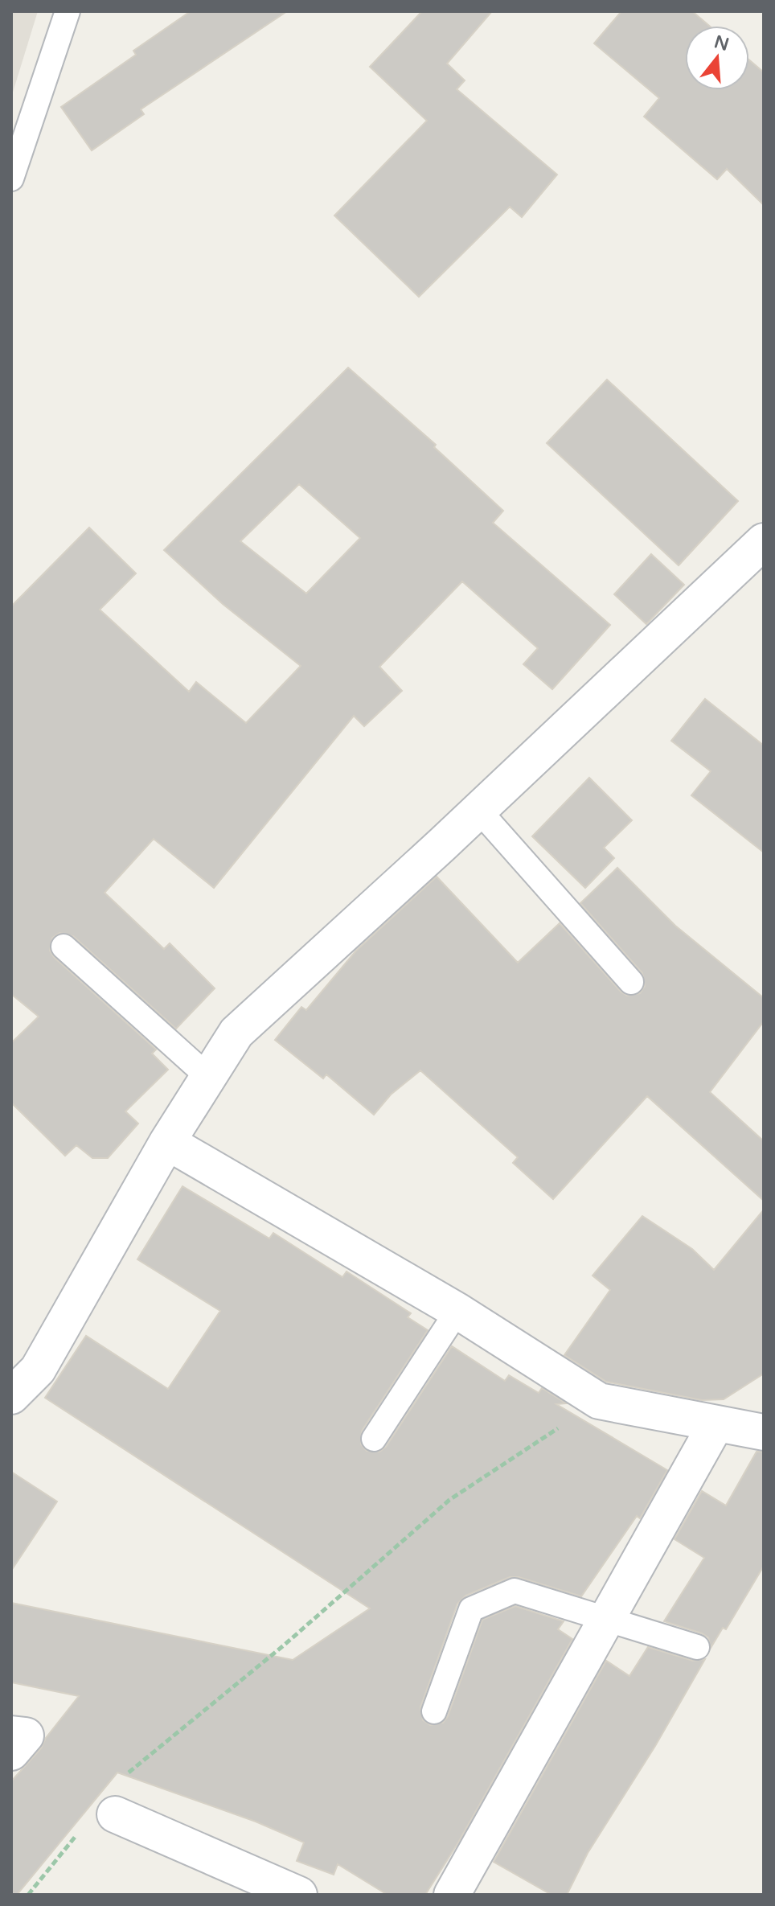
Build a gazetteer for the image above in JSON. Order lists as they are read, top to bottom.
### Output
{
  "north": "top"
}
